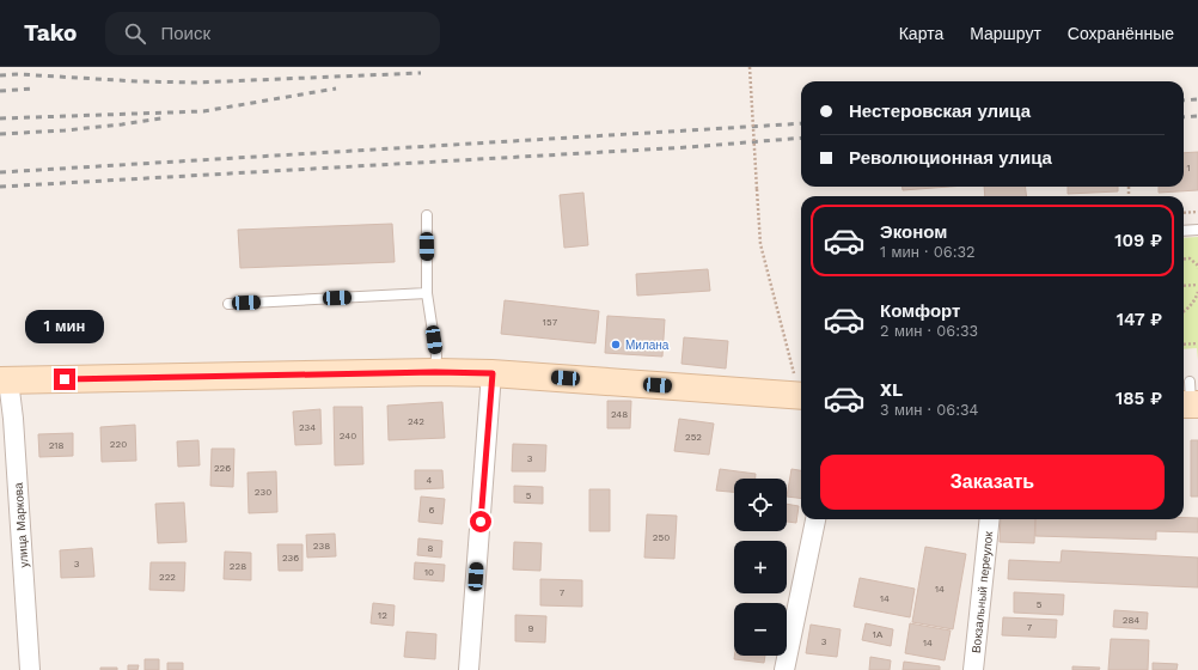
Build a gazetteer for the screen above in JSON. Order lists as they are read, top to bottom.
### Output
{
  "streets": {
    "street": ["улица Маркова", "Вокзальный переулок"]
  },
  "places": ["Милана"],
  "house_numbers": [
    "1",
    "157",
    "248",
    "242",
    "234",
    "240",
    "252",
    "220",
    "218",
    "3",
    "226",
    "4",
    "230",
    "5",
    "6",
    "250",
    "238",
    "8",
    "236",
    "3",
    "228",
    "10",
    "222",
    "14",
    "7",
    "14",
    "5",
    "12",
    "284",
    "7",
    "9",
    "1А",
    "3",
    "14"
  ],
  "page": {
    "header": "Tako",
    "search": "Поиск",
    "nav": ["Карта", "Маршрут", "Сохранённые"],
    "banner": ["Нестеровская улица", "Революционная улица"],
    "list": [
      {
        "name": "Эконом",
        "note": "1 мин · 06:32",
        "value": "109 ₽"
      },
      {
        "name": "Комфорт",
        "note": "2 мин · 06:33",
        "value": "147 ₽"
      },
      {
        "name": "XL",
        "note": "3 мин · 06:34",
        "value": "185 ₽"
      }
    ],
    "bubble": "1 мин",
    "buttons": "Заказать",
    "map_buttons": ["+", "−"]
  }
}
